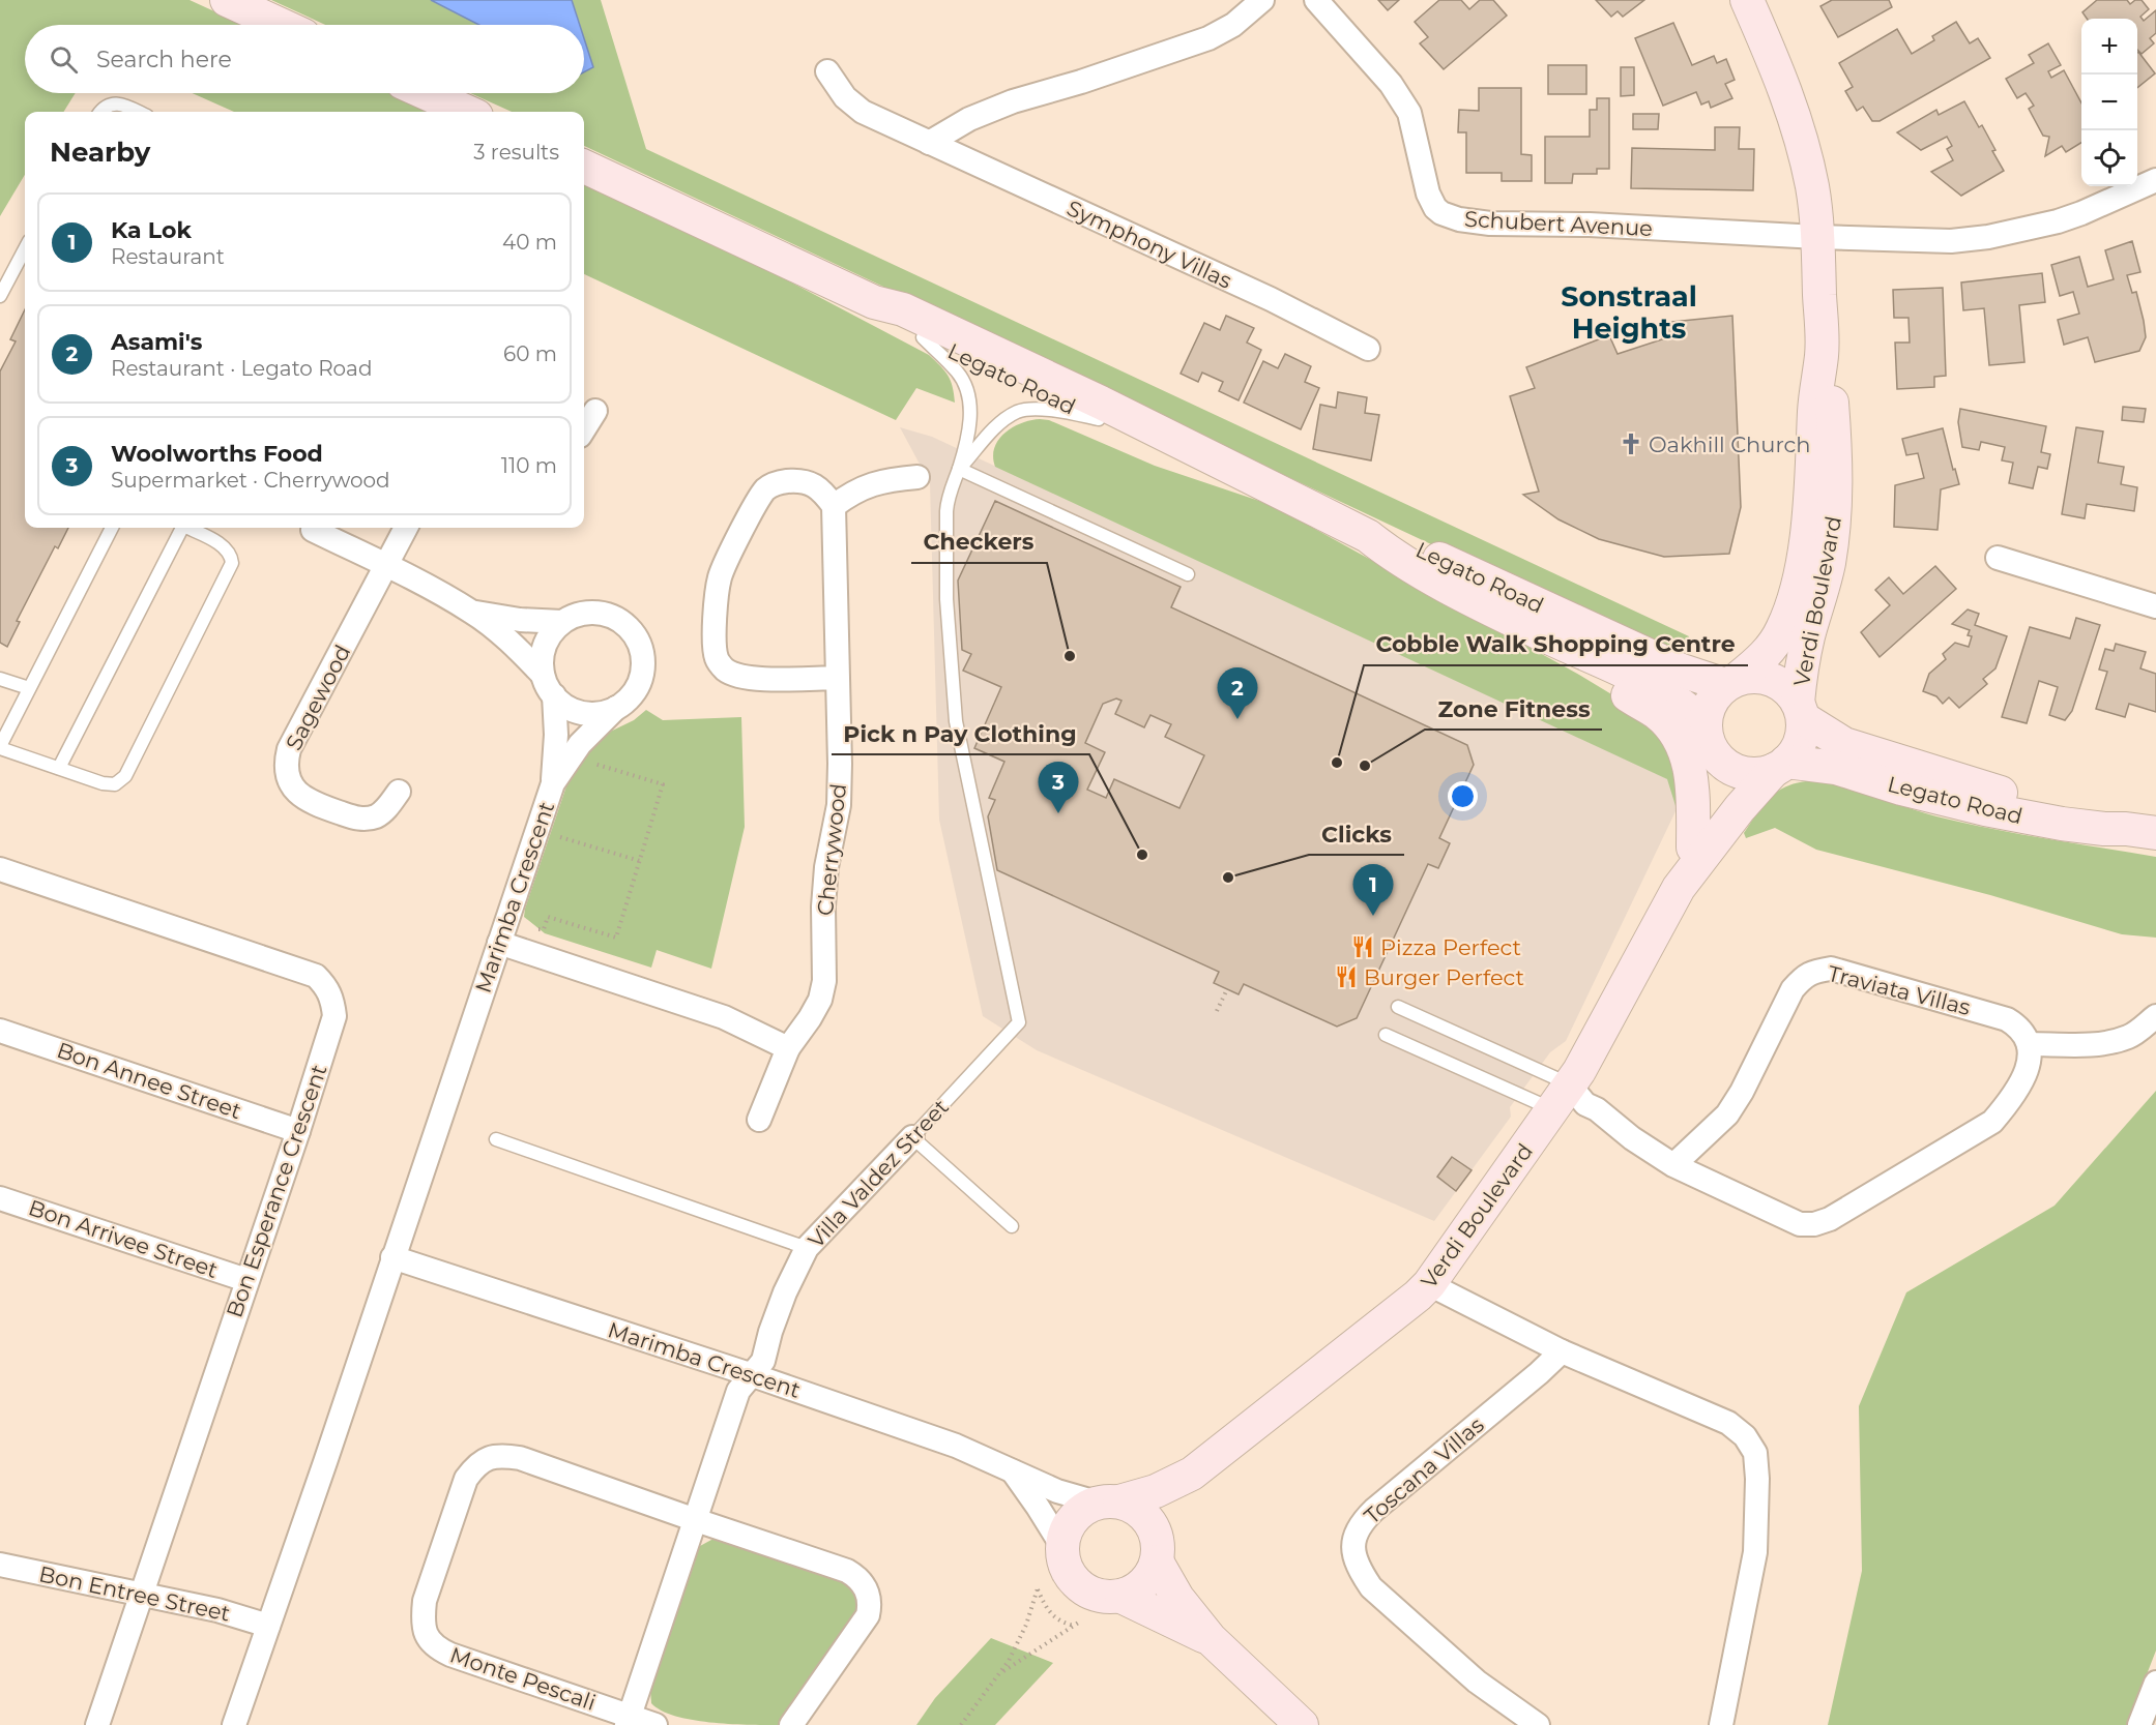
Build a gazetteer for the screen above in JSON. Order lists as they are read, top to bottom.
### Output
{
  "streets": {
    "street": [
      "Schubert Avenue",
      "Symphony Villas",
      "Legato Road",
      "Verdi Boulevard",
      "Sagewood",
      "Cherrywood",
      "Marimba Crescent",
      "Traviata Villas",
      "Bon Annee Street",
      "Villa Valdez Street",
      "Bon Esperance Crescent",
      "Bon Arrivee Street",
      "Toscana Villas",
      "Bon Entree Street",
      "Monte Pescali"
    ]
  },
  "crossings": [
    ["Schubert Avenue", "Verdi Boulevard"],
    ["Legato Road", "Verdi Boulevard"],
    ["Verdi Boulevard", "Marimba Crescent"],
    ["Marimba Crescent", "Villa Valdez Street"],
    ["Marimba Crescent", "Bon Entree Street"],
    ["Bon Annee Street", "Bon Esperance Crescent"],
    ["Bon Esperance Crescent", "Bon Arrivee Street"],
    ["Bon Esperance Crescent", "Bon Entree Street"]
  ],
  "districts": ["Sonstraal Heights"],
  "places": {
    "church": ["Oakhill Church"],
    "other": [
      "Checkers",
      "Cobble Walk Shopping Centre",
      "Zone Fitness",
      "Pick n Pay Clothing",
      "Clicks"
    ],
    "restaurant": ["Pizza Perfect", "Burger Perfect"]
  },
  "page": {
    "map_buttons": ["+", "−"],
    "search": "Search here",
    "heading": ["Nearby", "3 results"],
    "list": [
      {
        "mark": "1",
        "name": "Ka Lok",
        "note": "Restaurant",
        "value": "40 m"
      },
      {
        "mark": "2",
        "name": "Asami's",
        "note": "Restaurant · Legato Road",
        "value": "60 m"
      },
      {
        "mark": "3",
        "name": "Woolworths Food",
        "note": "Supermarket · Cherrywood",
        "value": "110 m"
      }
    ],
    "pins": ["2", "3", "1"]
  }
}
